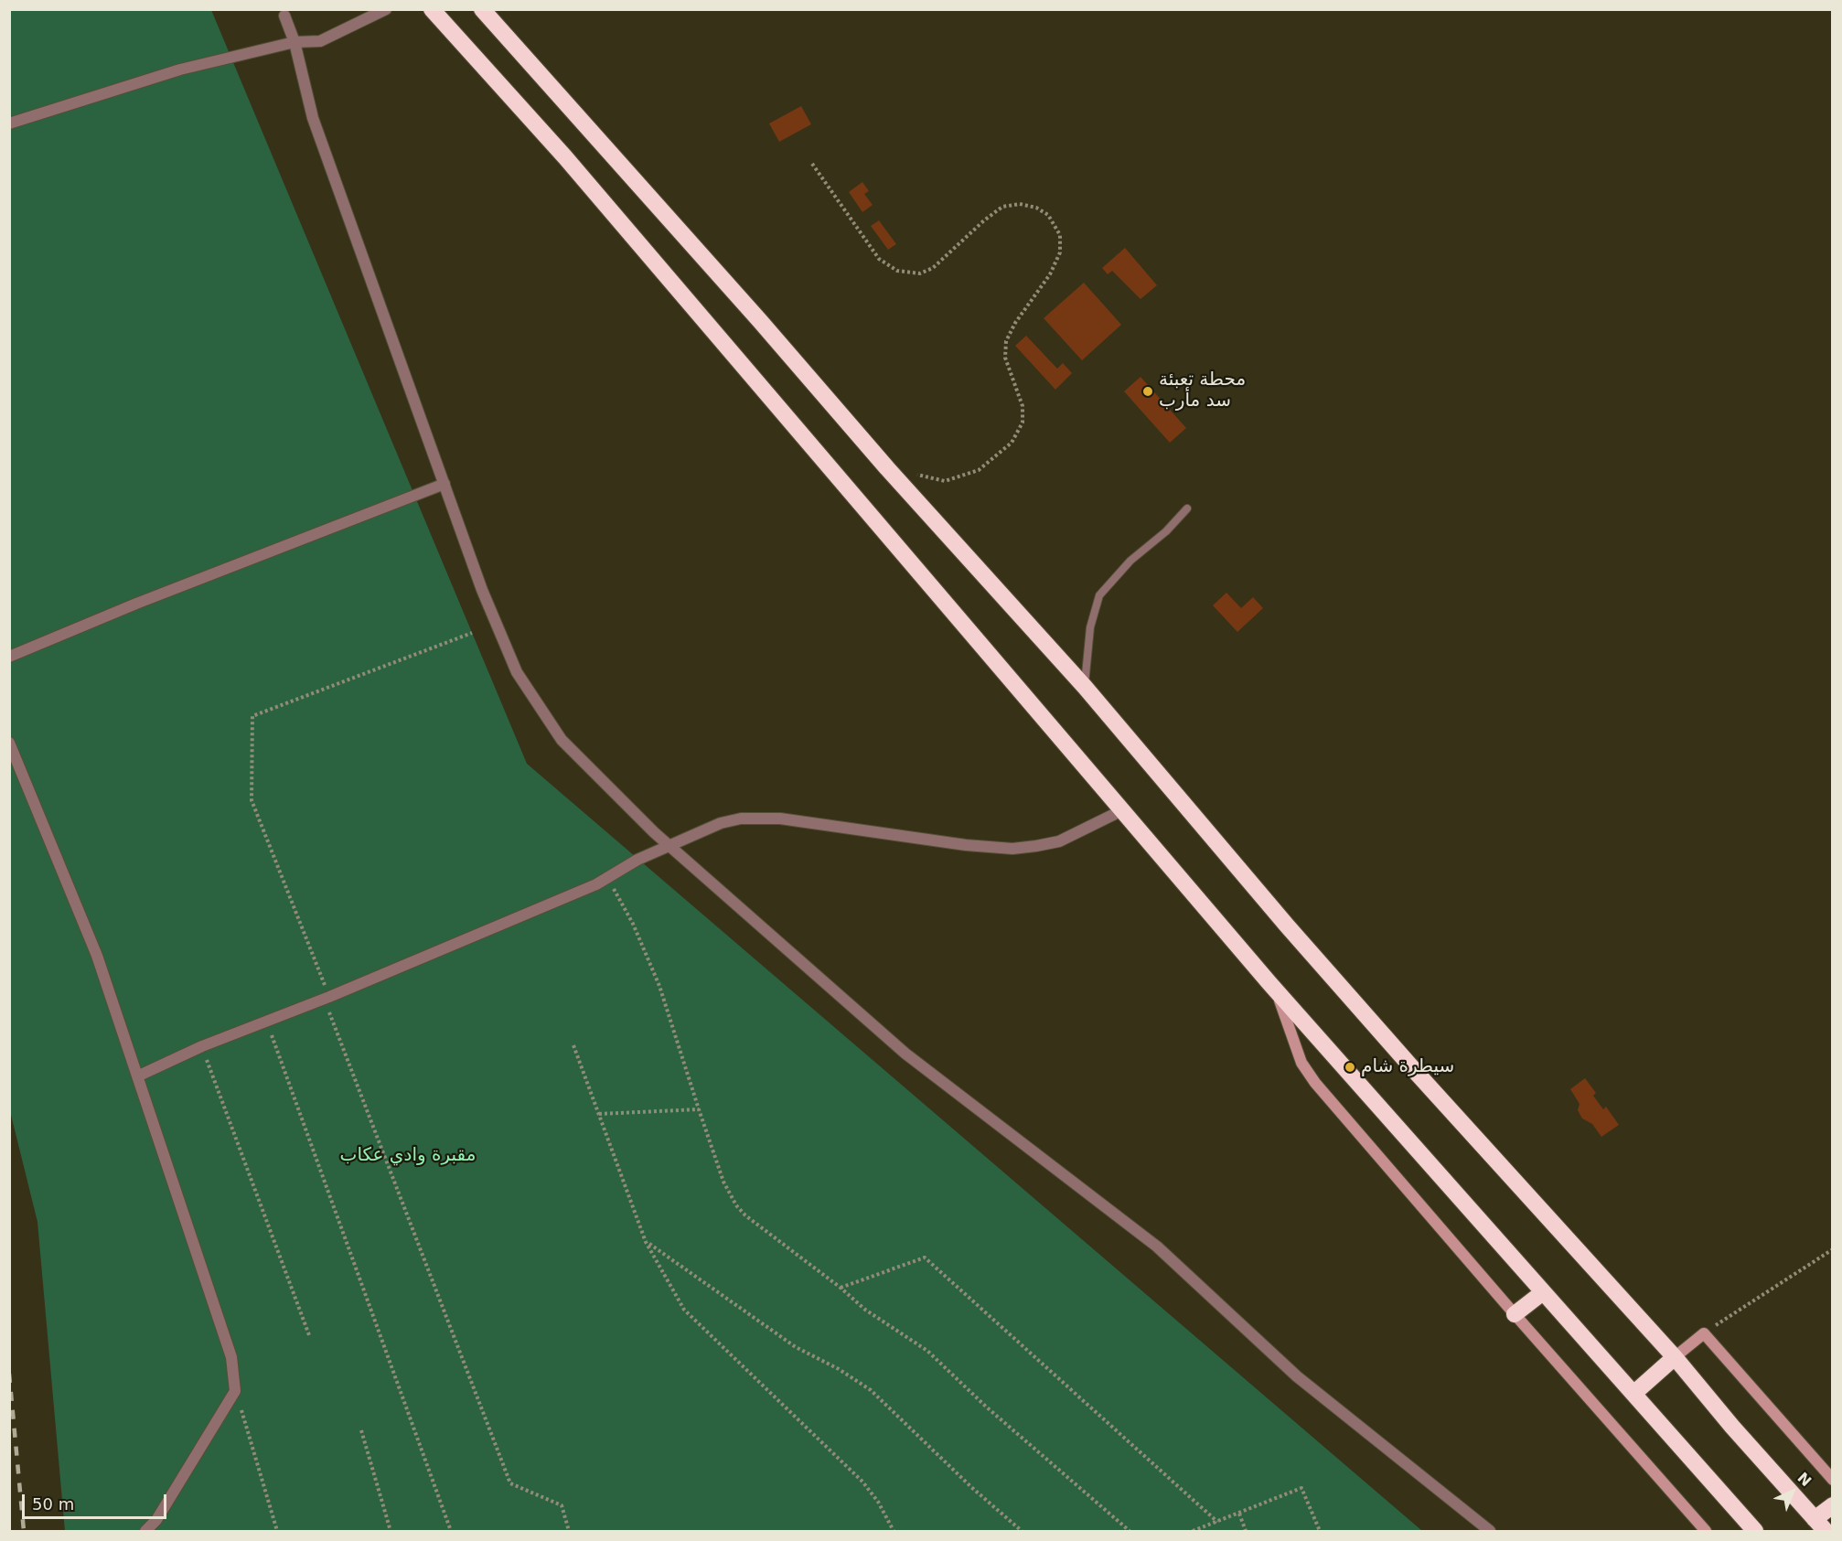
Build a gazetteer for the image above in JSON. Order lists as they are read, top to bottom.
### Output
{
  "parks": ["مقبرة وادي عكاب"],
  "places": ["محطة تعبئة سد مأرب", "سيطرة شام"],
  "scale_bar": "50 m",
  "north": "top right"
}
